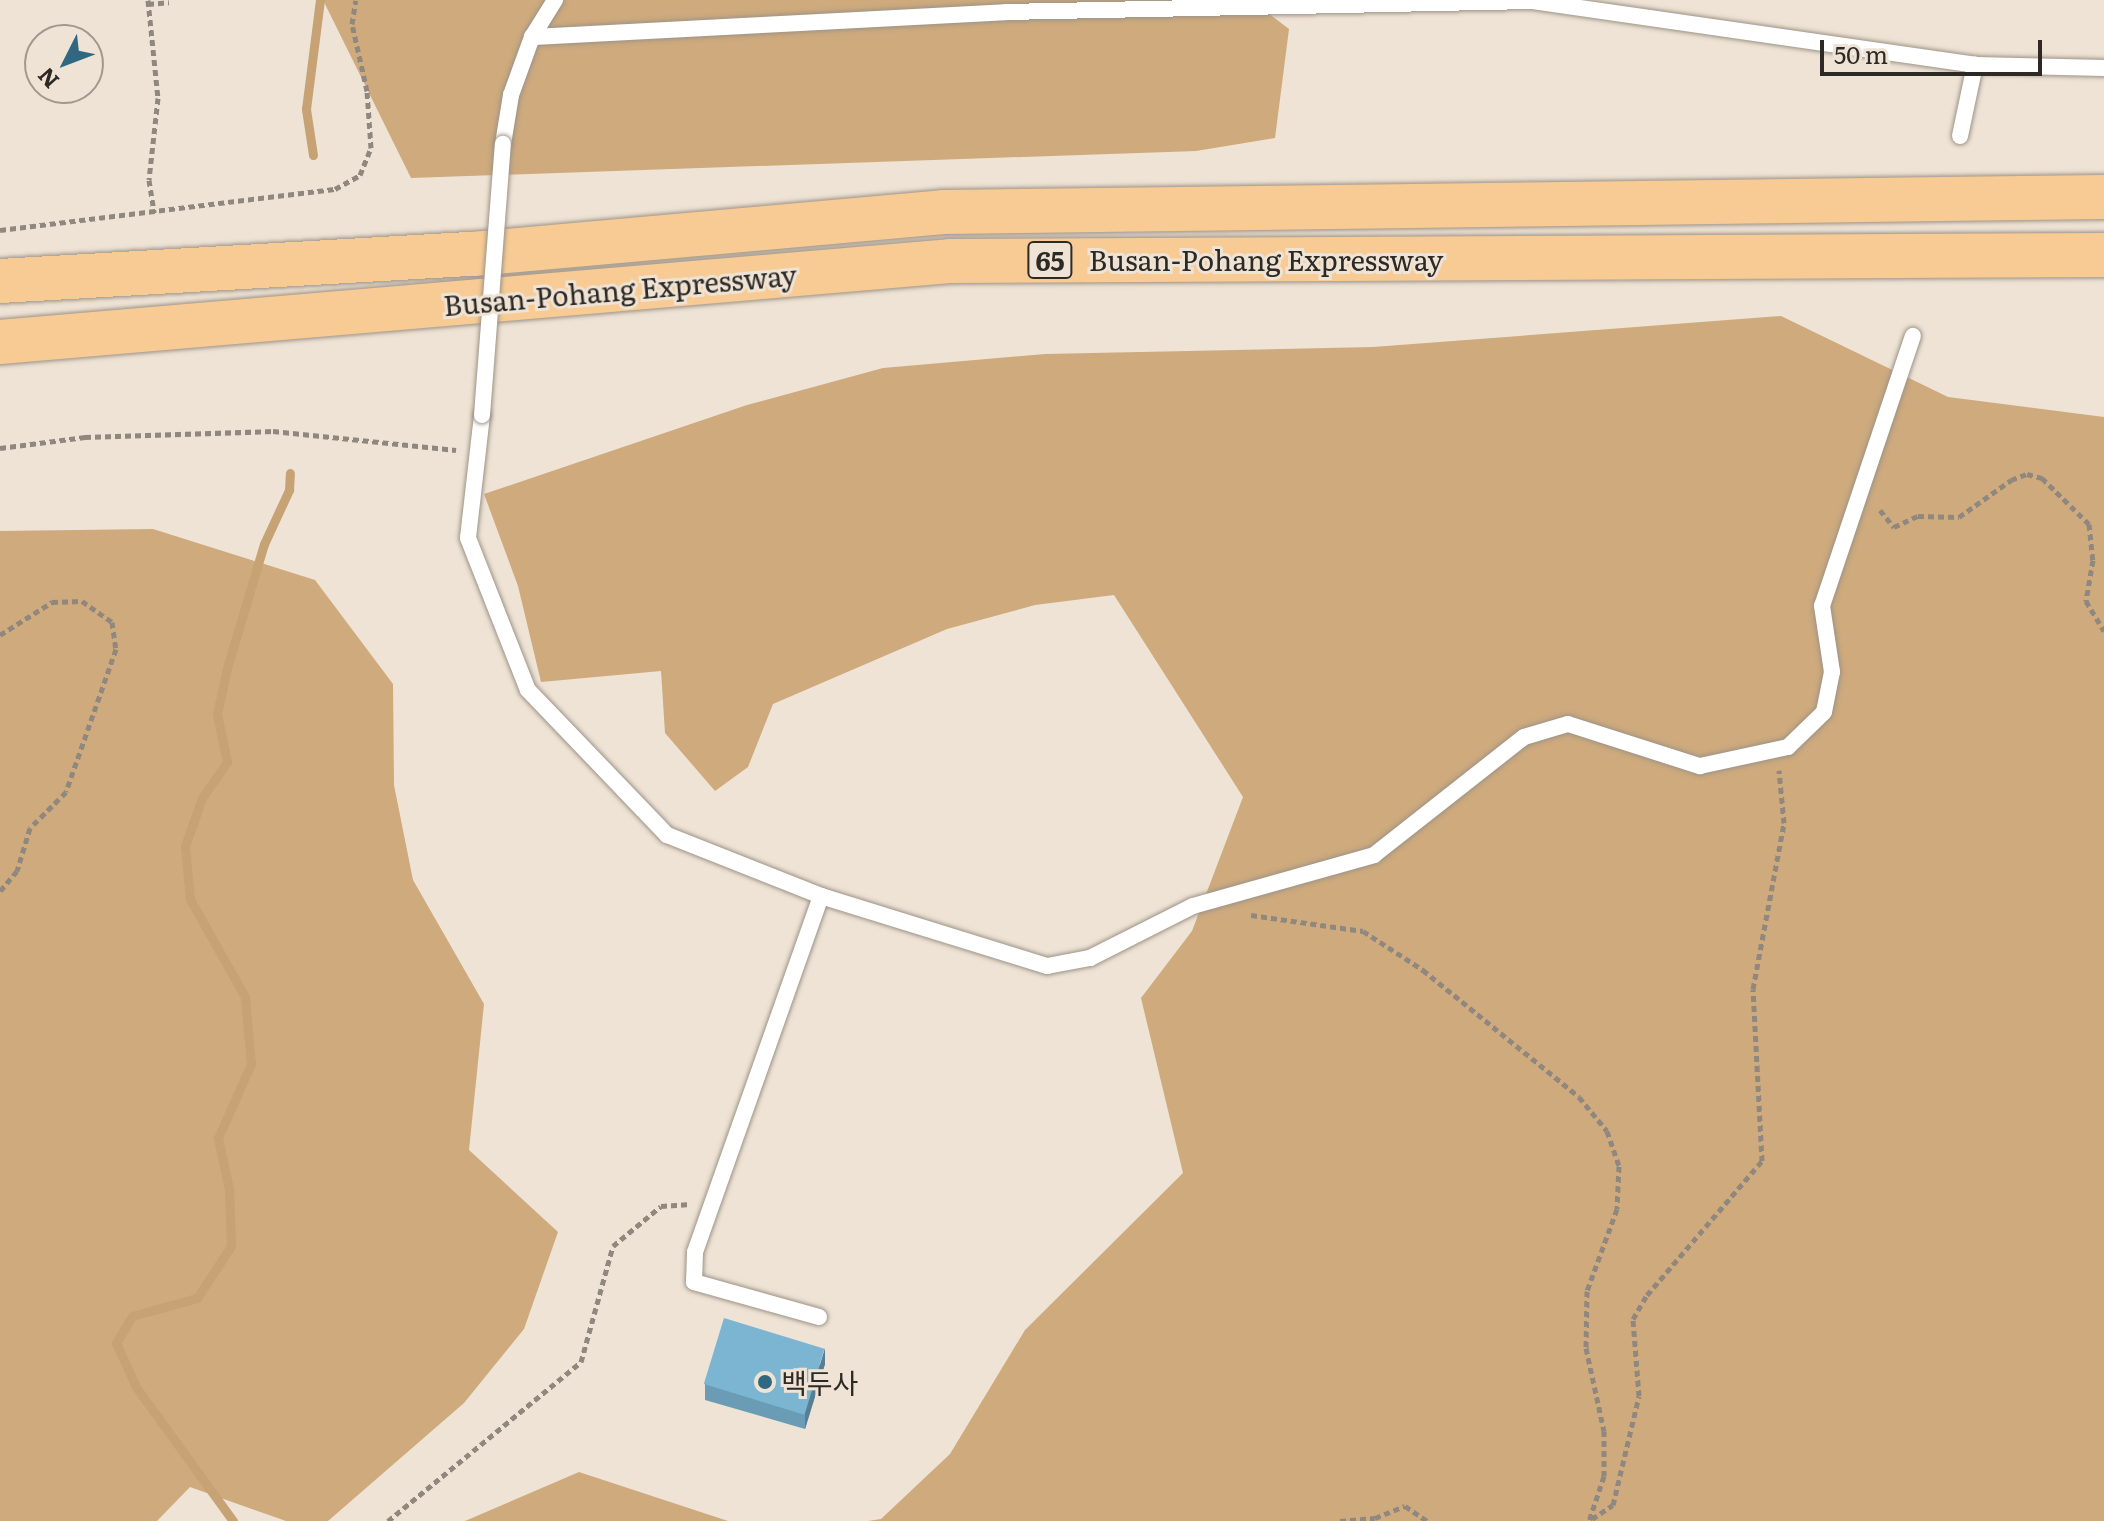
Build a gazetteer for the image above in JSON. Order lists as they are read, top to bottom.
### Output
{
  "streets": {
    "highway": ["Busan-Pohang Expressway", "65"]
  },
  "places": ["백두사"],
  "scale_bar": "50 m",
  "north": "bottom left"
}
